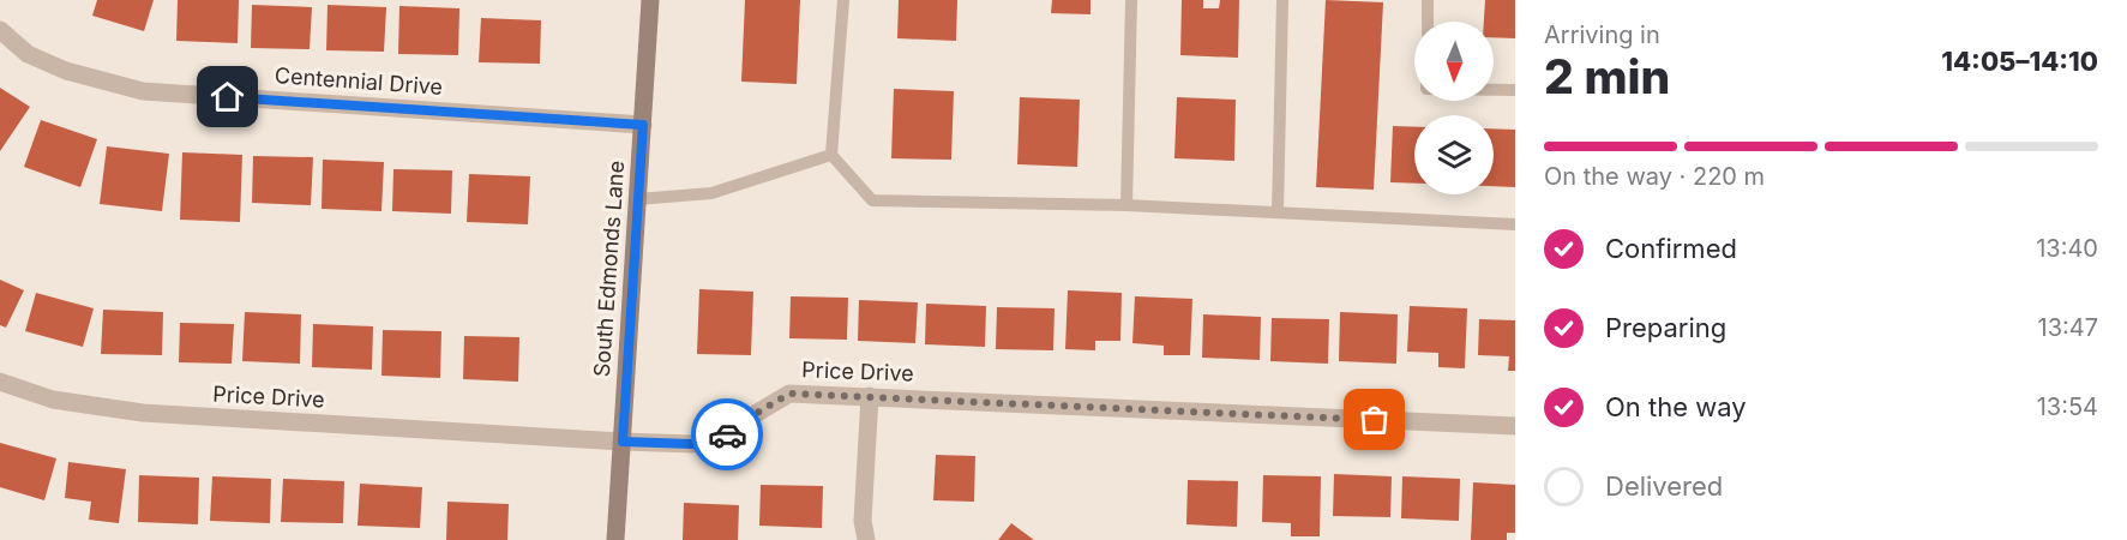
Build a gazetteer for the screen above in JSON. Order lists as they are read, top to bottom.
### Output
{
  "streets": {
    "street": ["Centennial Drive", "South Edmonds Lane", "Price Drive"]
  },
  "crossings": [
    ["Centennial Drive", "South Edmonds Lane"],
    ["South Edmonds Lane", "Price Drive"]
  ],
  "north": "bottom",
  "page": {
    "heading": ["2 min", "Arriving in", "14:05–14:10"],
    "bar": "On the way · 220 m",
    "list": [
      ["Confirmed", "13:40"],
      ["Preparing", "13:47"],
      ["On the way", "13:54"],
      "Delivered"
    ]
  }
}
